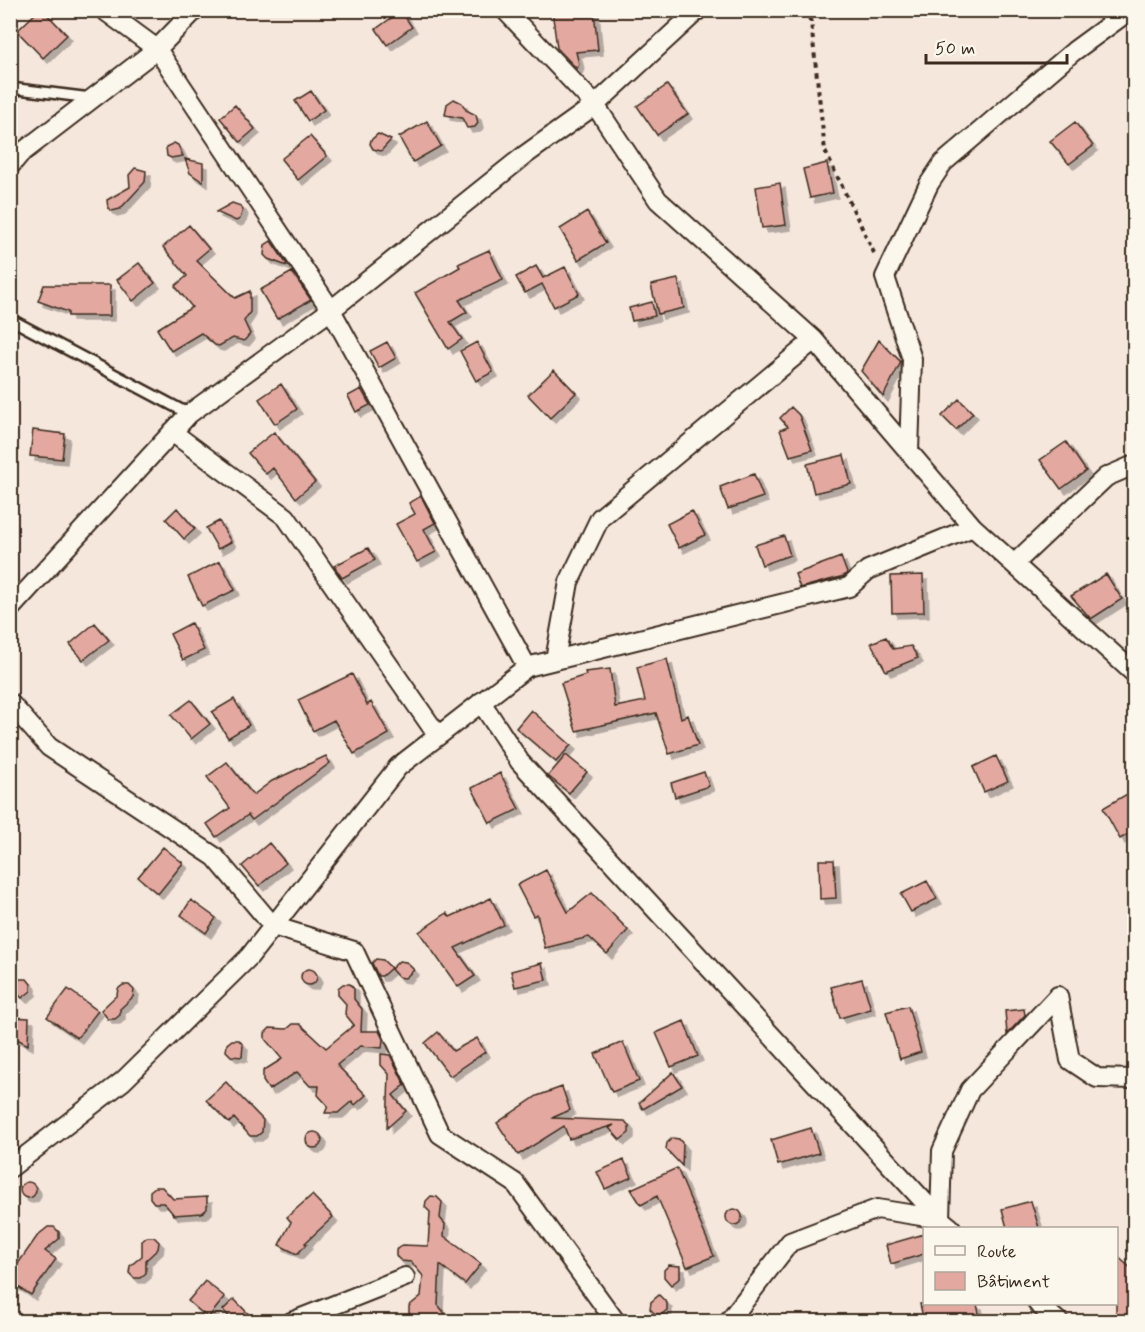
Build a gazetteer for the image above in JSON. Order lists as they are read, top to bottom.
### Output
{
  "legend": ["Route", "Bâtiment"],
  "scale_bar": "50 m"
}
